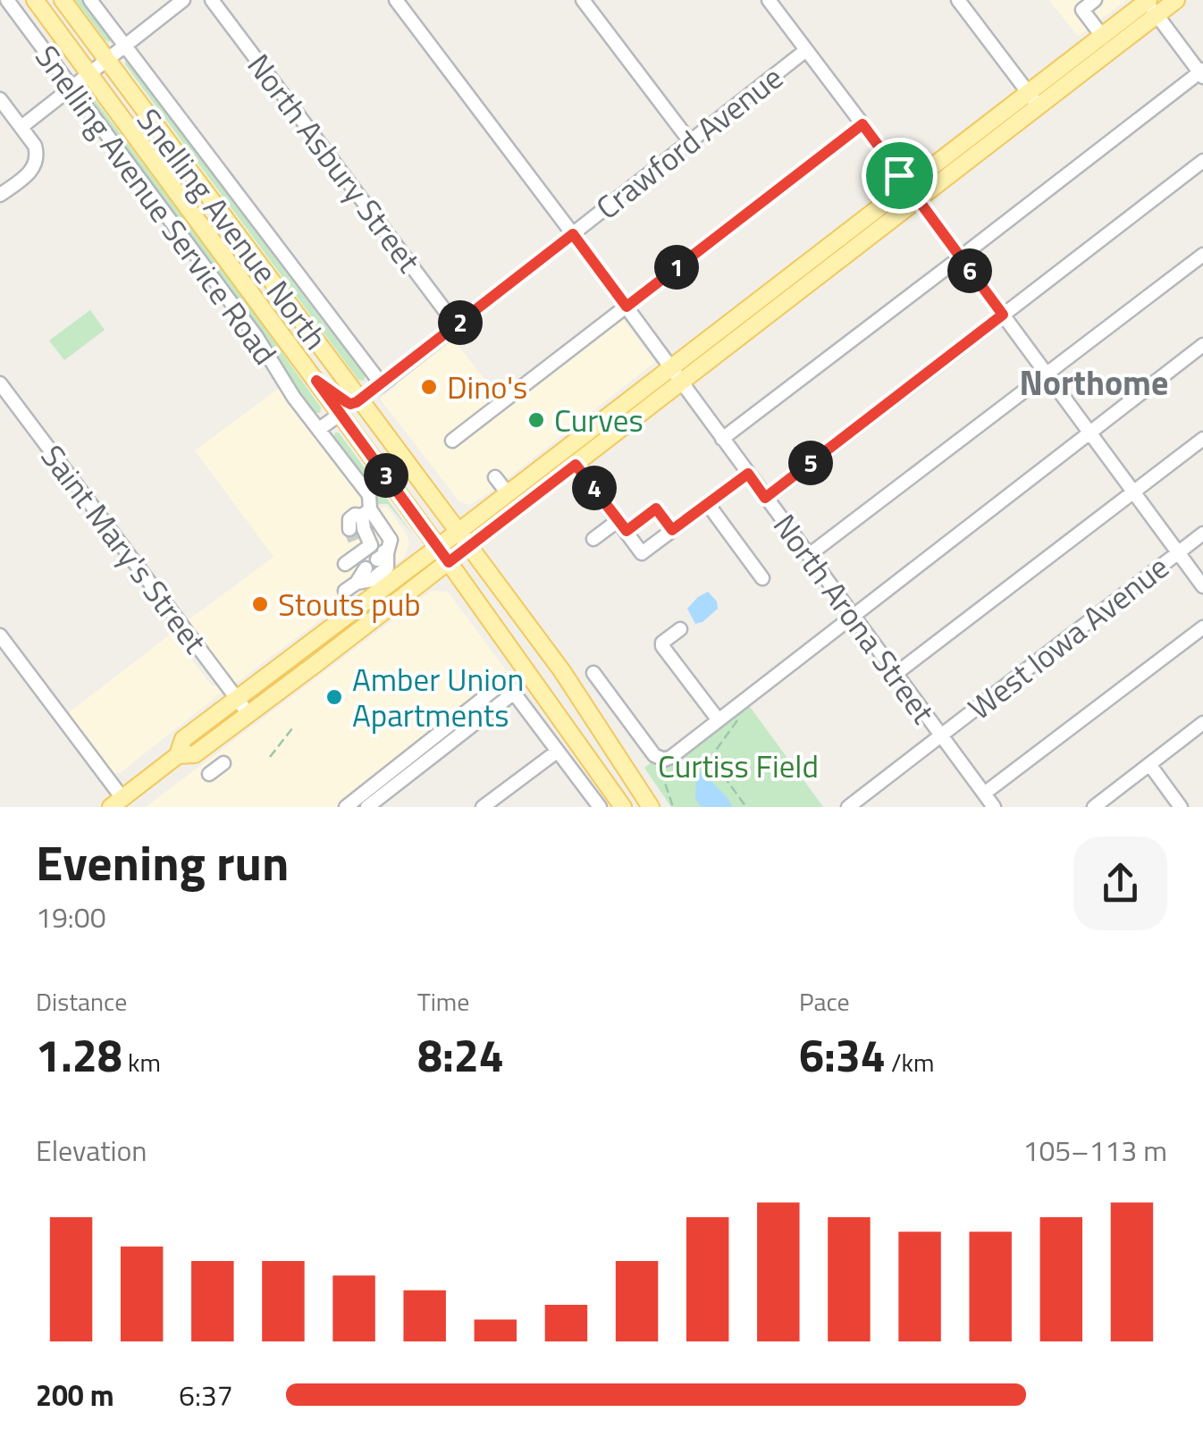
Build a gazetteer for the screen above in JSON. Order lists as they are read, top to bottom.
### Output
{
  "streets": {
    "main road": ["Snelling Avenue North"],
    "street": [
      "Crawford Avenue",
      "North Asbury Street",
      "Snelling Avenue Service Road",
      "Saint Mary's Street",
      "North Arona Street",
      "West Iowa Avenue"
    ]
  },
  "crossings": [
    ["Crawford Avenue", "North Asbury Street"],
    ["Crawford Avenue", "Snelling Avenue North"],
    ["Crawford Avenue", "North Arona Street"],
    ["North Arona Street", "West Iowa Avenue"]
  ],
  "districts": ["Northome"],
  "parks": ["Curtiss Field"],
  "places": [
    "Dino's",
    "Curves",
    "Stouts pub",
    "Amber Union Apartments"
  ],
  "page": {
    "pins": [
      "1",
      "6",
      "2",
      "5",
      "3",
      "4"
    ],
    "heading": ["Evening run", "19:00"],
    "stats": [
      ["Distance", "1.28 km"],
      ["Time", "8:24"],
      ["Pace", "6:34 /km"]
    ],
    "chart": ["Elevation", "105–113 m"],
    "list": [
      {
        "name": "200 m",
        "note": "6:37"
      }
    ]
  }
}
